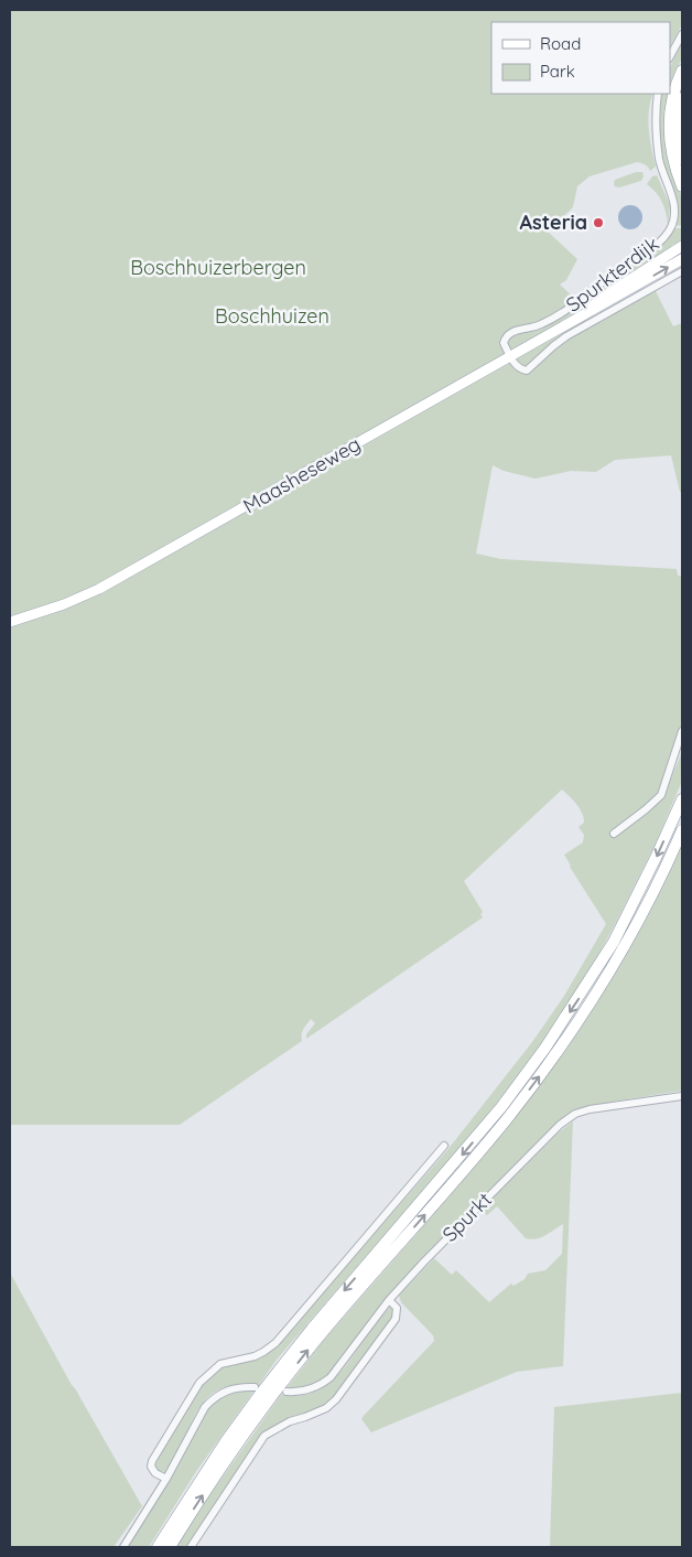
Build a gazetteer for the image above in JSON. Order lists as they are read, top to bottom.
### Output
{
  "streets": {
    "main road": ["Maasheseweg"],
    "street": ["Spurkterdijk", "Spurkt"]
  },
  "crossings": [
    ["Spurkterdijk", "Maasheseweg"]
  ],
  "parks": ["Boschhuizerbergen", "Boschhuizen"],
  "places": ["Asteria"],
  "legend": ["Road", "Park"]
}
